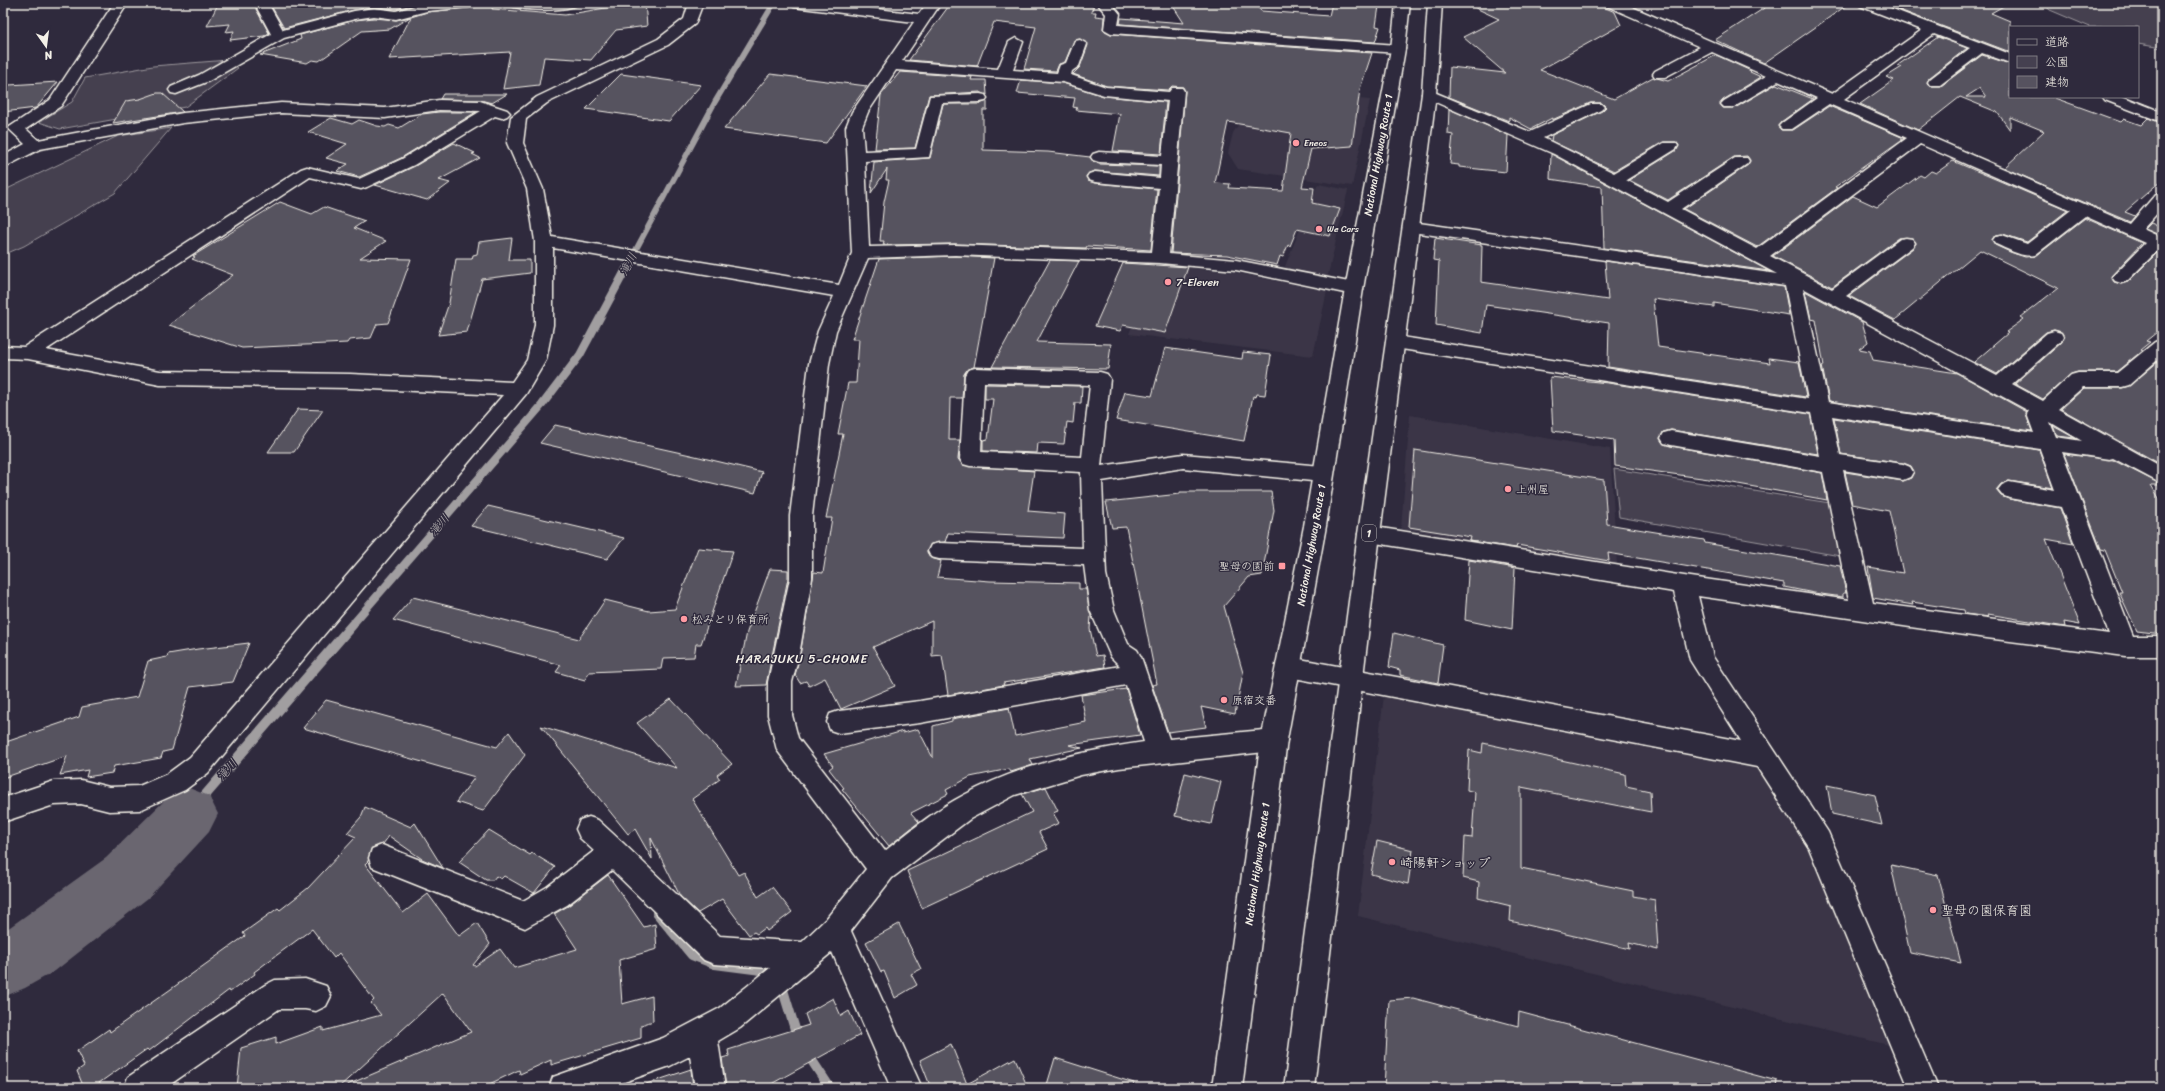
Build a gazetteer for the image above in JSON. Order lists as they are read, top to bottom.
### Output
{
  "streets": {
    "main road": ["National Highway Route 1", "1"]
  },
  "districts": ["HARAJUKU 5-CHOME"],
  "water": ["滝川"],
  "places": {
    "other": [
      "Eneos",
      "We Cars",
      "7-Eleven",
      "上州屋",
      "松みどり保育所",
      "原宿交番",
      "崎陽軒ショップ",
      "聖母の園保育園"
    ],
    "transit": ["聖母の園前"]
  },
  "legend": ["道路", "公園", "建物"],
  "north": "bottom"
}
